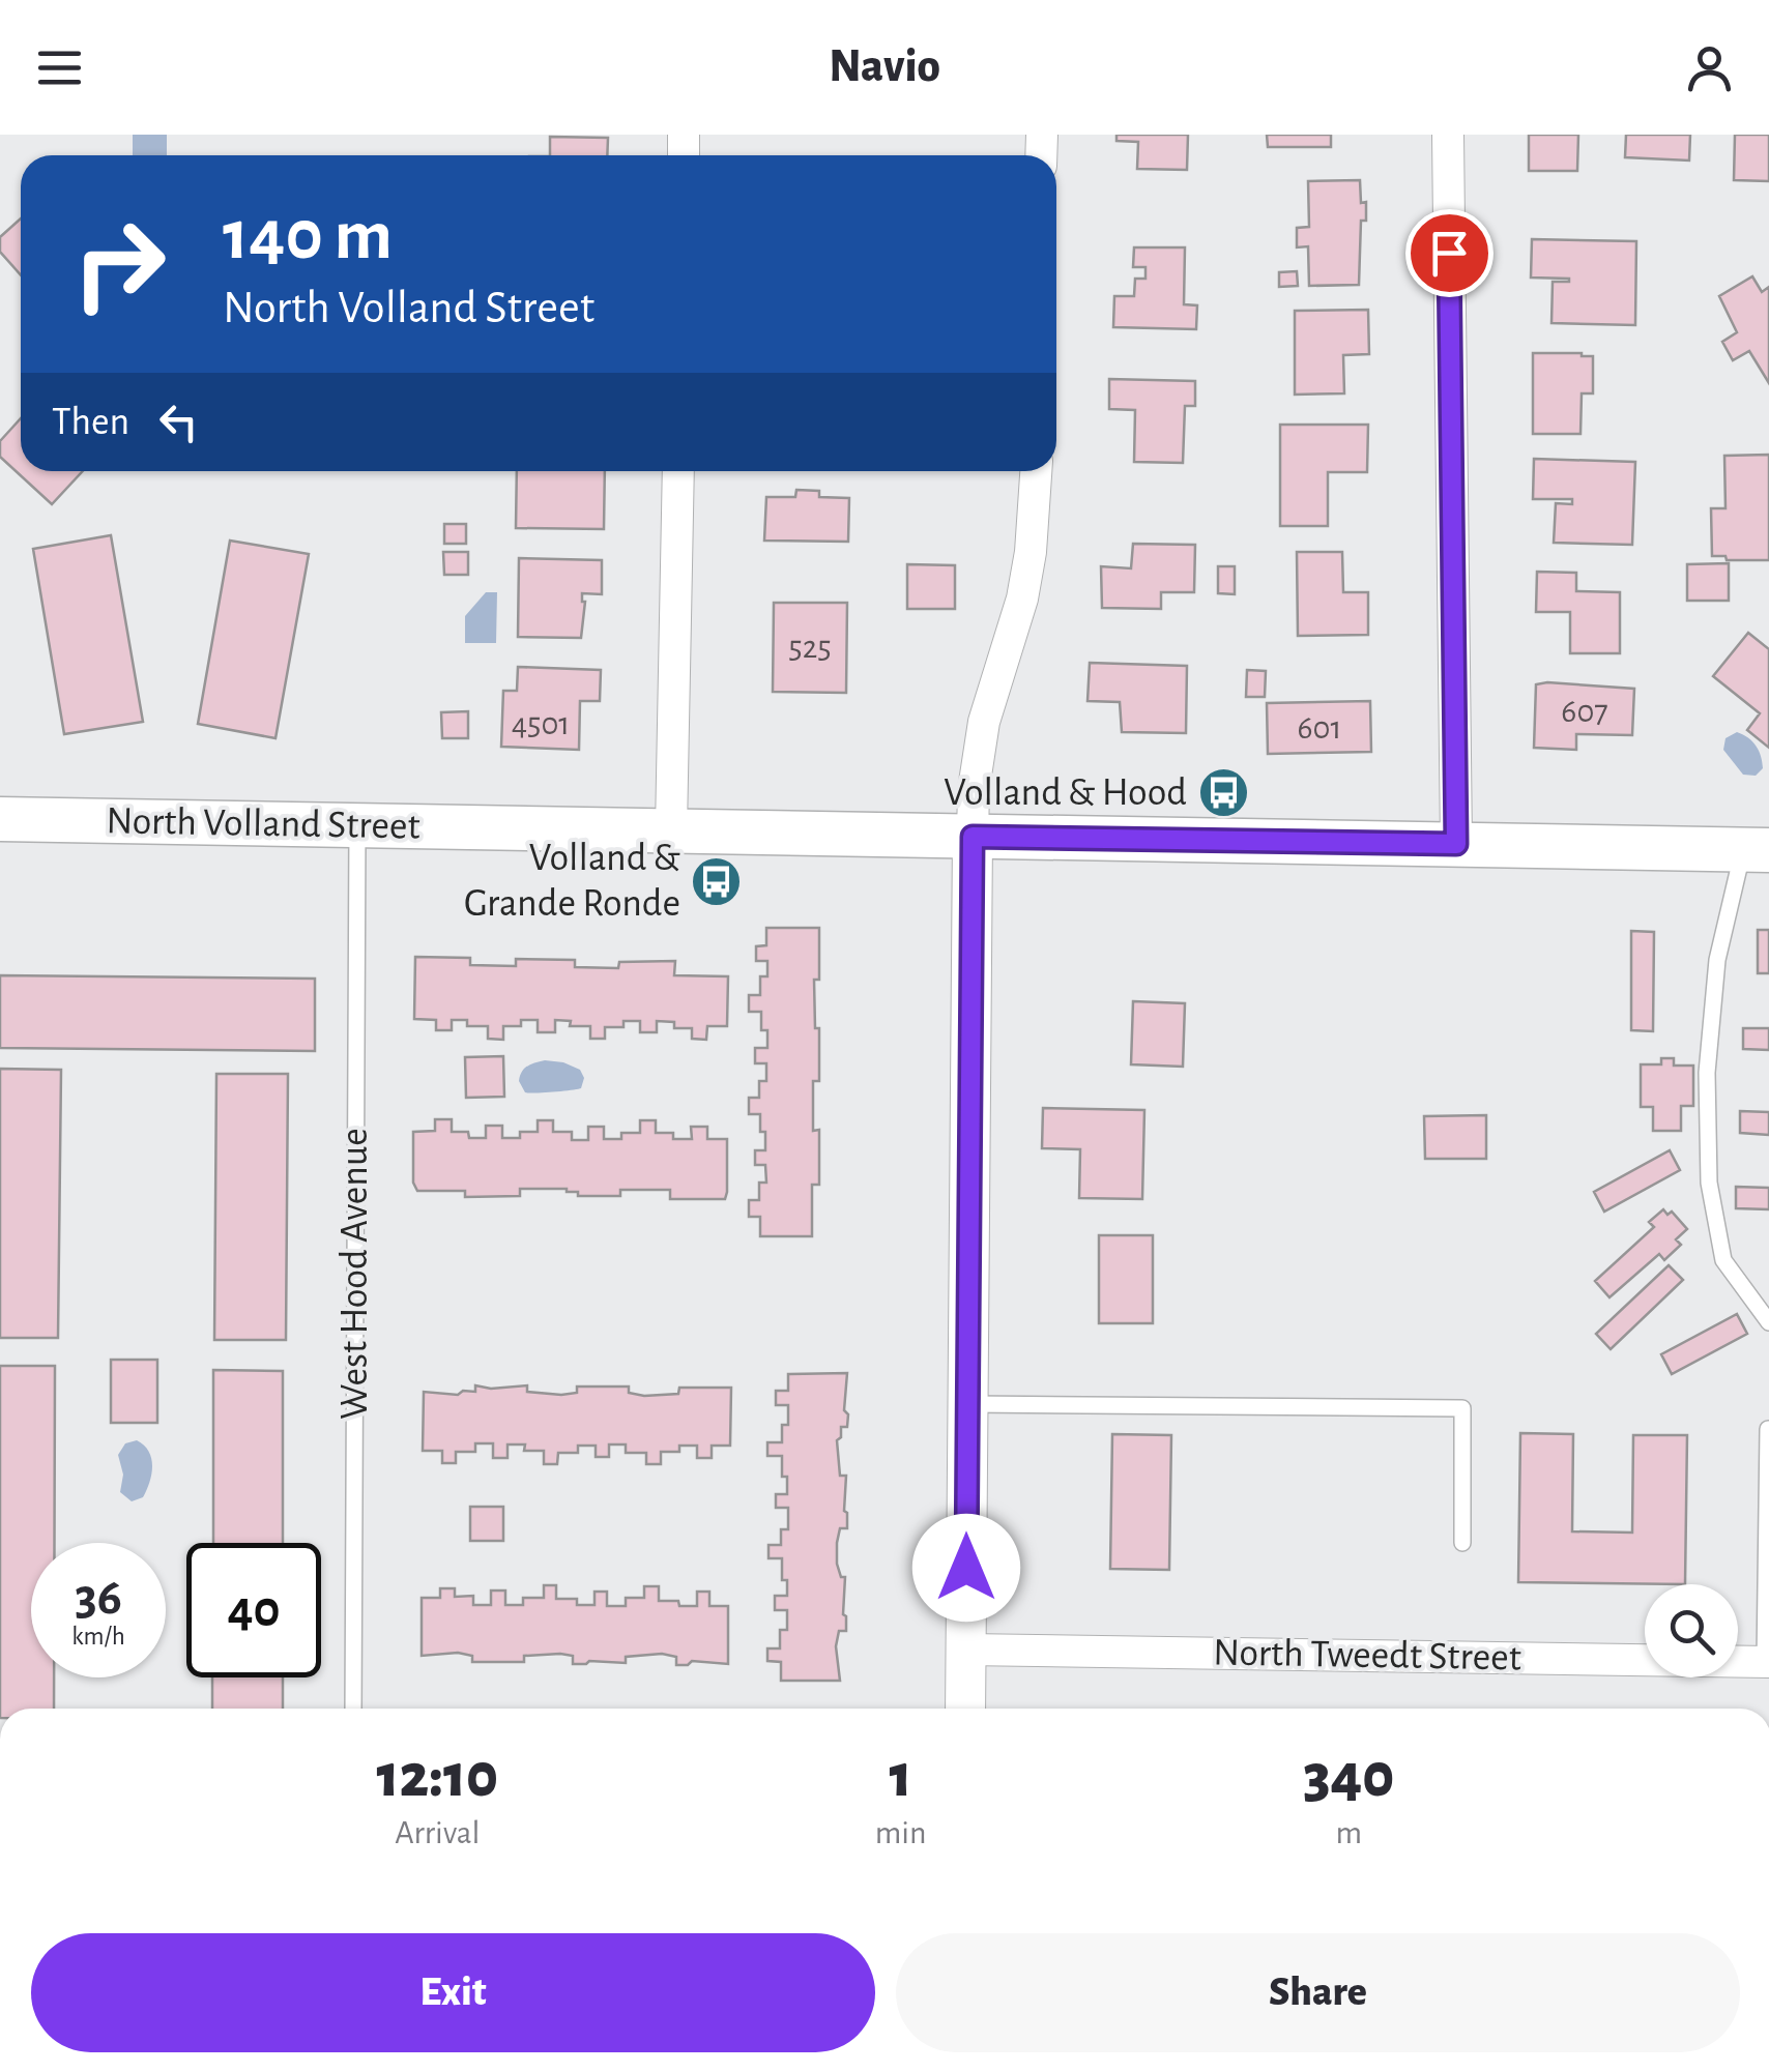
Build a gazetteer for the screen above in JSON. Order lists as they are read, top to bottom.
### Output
{
  "streets": {
    "main road": ["North Volland Street"],
    "street": ["North Tweedt Street"],
    "lane": ["West Hood Avenue"]
  },
  "crossings": [
    ["North Volland Street", "West Hood Avenue"]
  ],
  "places": {
    "bus stop": ["Volland & Hood", "Volland & Grande Ronde"]
  },
  "house_numbers": [
    "525",
    "607",
    "4501",
    "601"
  ],
  "page": {
    "header": "Navio",
    "turn": ["140 m", "North Volland Street"],
    "then": "Then",
    "speed": "36 km/h",
    "limit": "40",
    "eta": [
      "12:10",
      "Arrival",
      "1",
      "min",
      "340",
      "m"
    ],
    "buttons": ["Exit", "Share"]
  }
}
